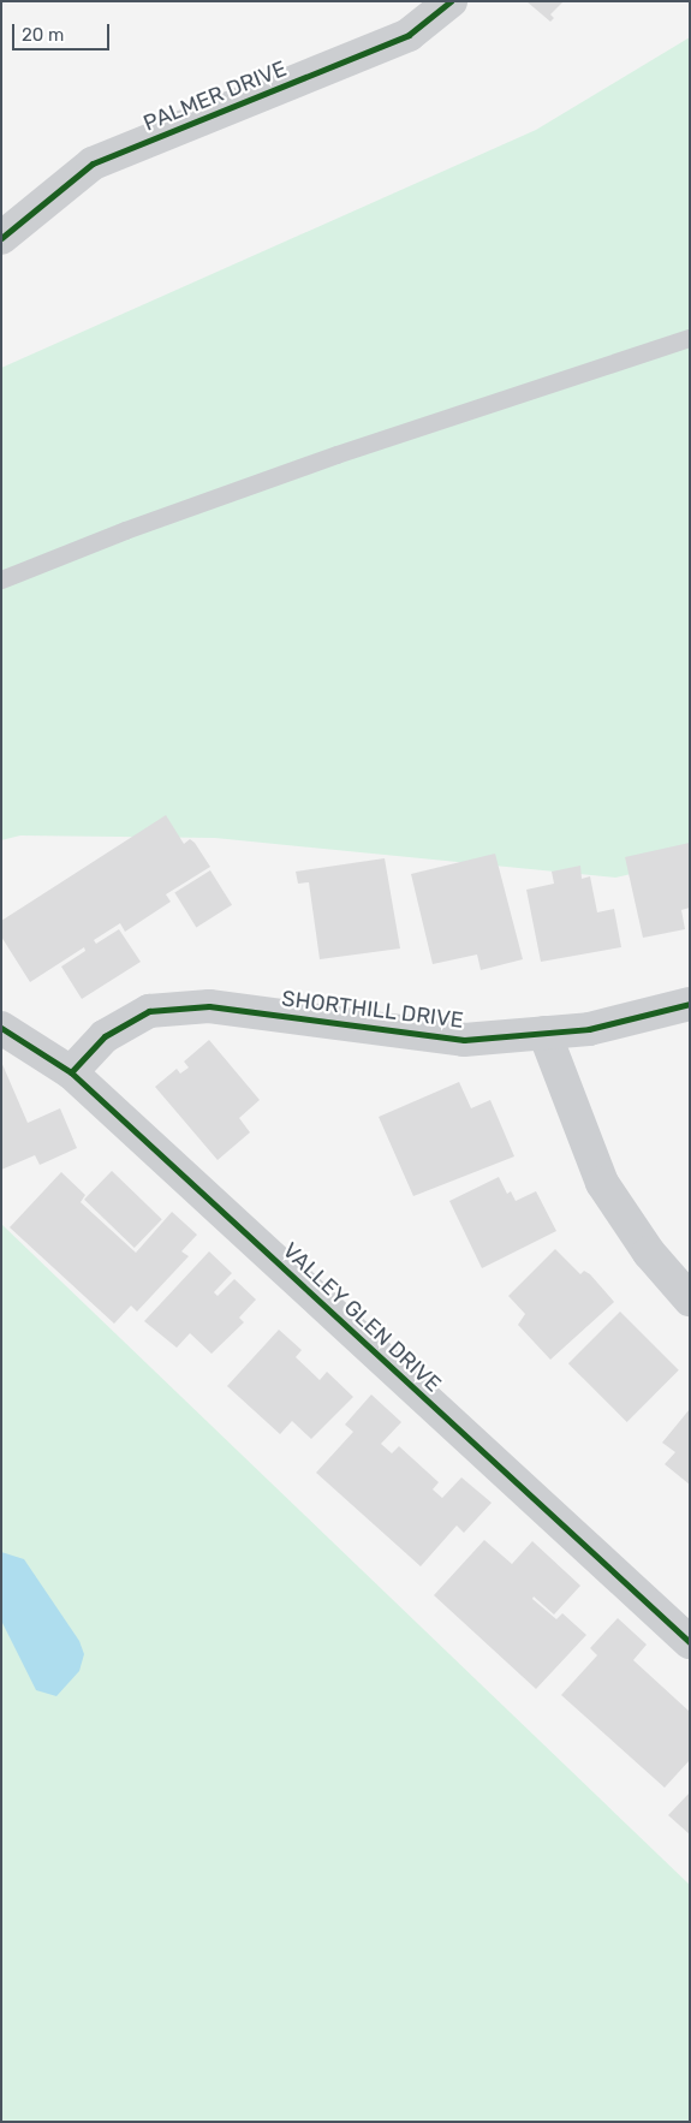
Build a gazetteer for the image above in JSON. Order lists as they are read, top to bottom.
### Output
{
  "streets": {
    "street": ["PALMER DRIVE", "SHORTHILL DRIVE", "VALLEY GLEN DRIVE"]
  },
  "crossings": [
    ["SHORTHILL DRIVE", "VALLEY GLEN DRIVE"]
  ],
  "scale_bar": "20 m"
}
